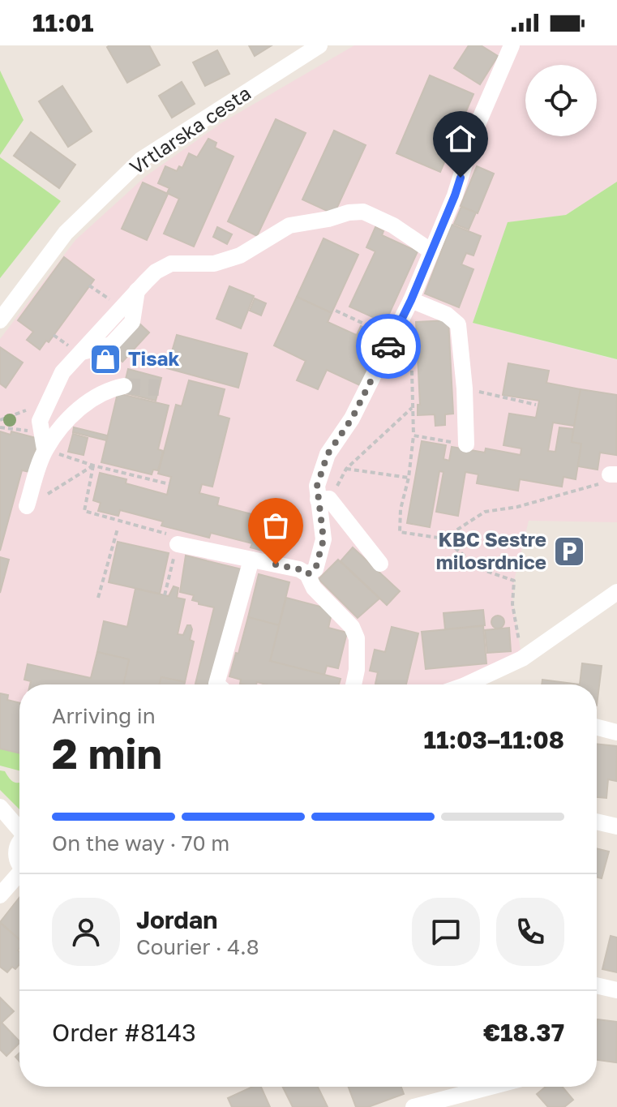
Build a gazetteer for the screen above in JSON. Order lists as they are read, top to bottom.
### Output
{
  "streets": {
    "street": ["Vrtlarska cesta"]
  },
  "places": {
    "shop": ["Tisak"],
    "parking": ["KBC Sestre milosrdnice"]
  },
  "page": {
    "status": "11:01",
    "heading": ["2 min", "Arriving in", "11:03–11:08"],
    "panel": [
      "Jordan",
      "Courier · 4.8",
      "Order #8143",
      "€18.37"
    ],
    "bar": "On the way · 70 m"
  }
}
